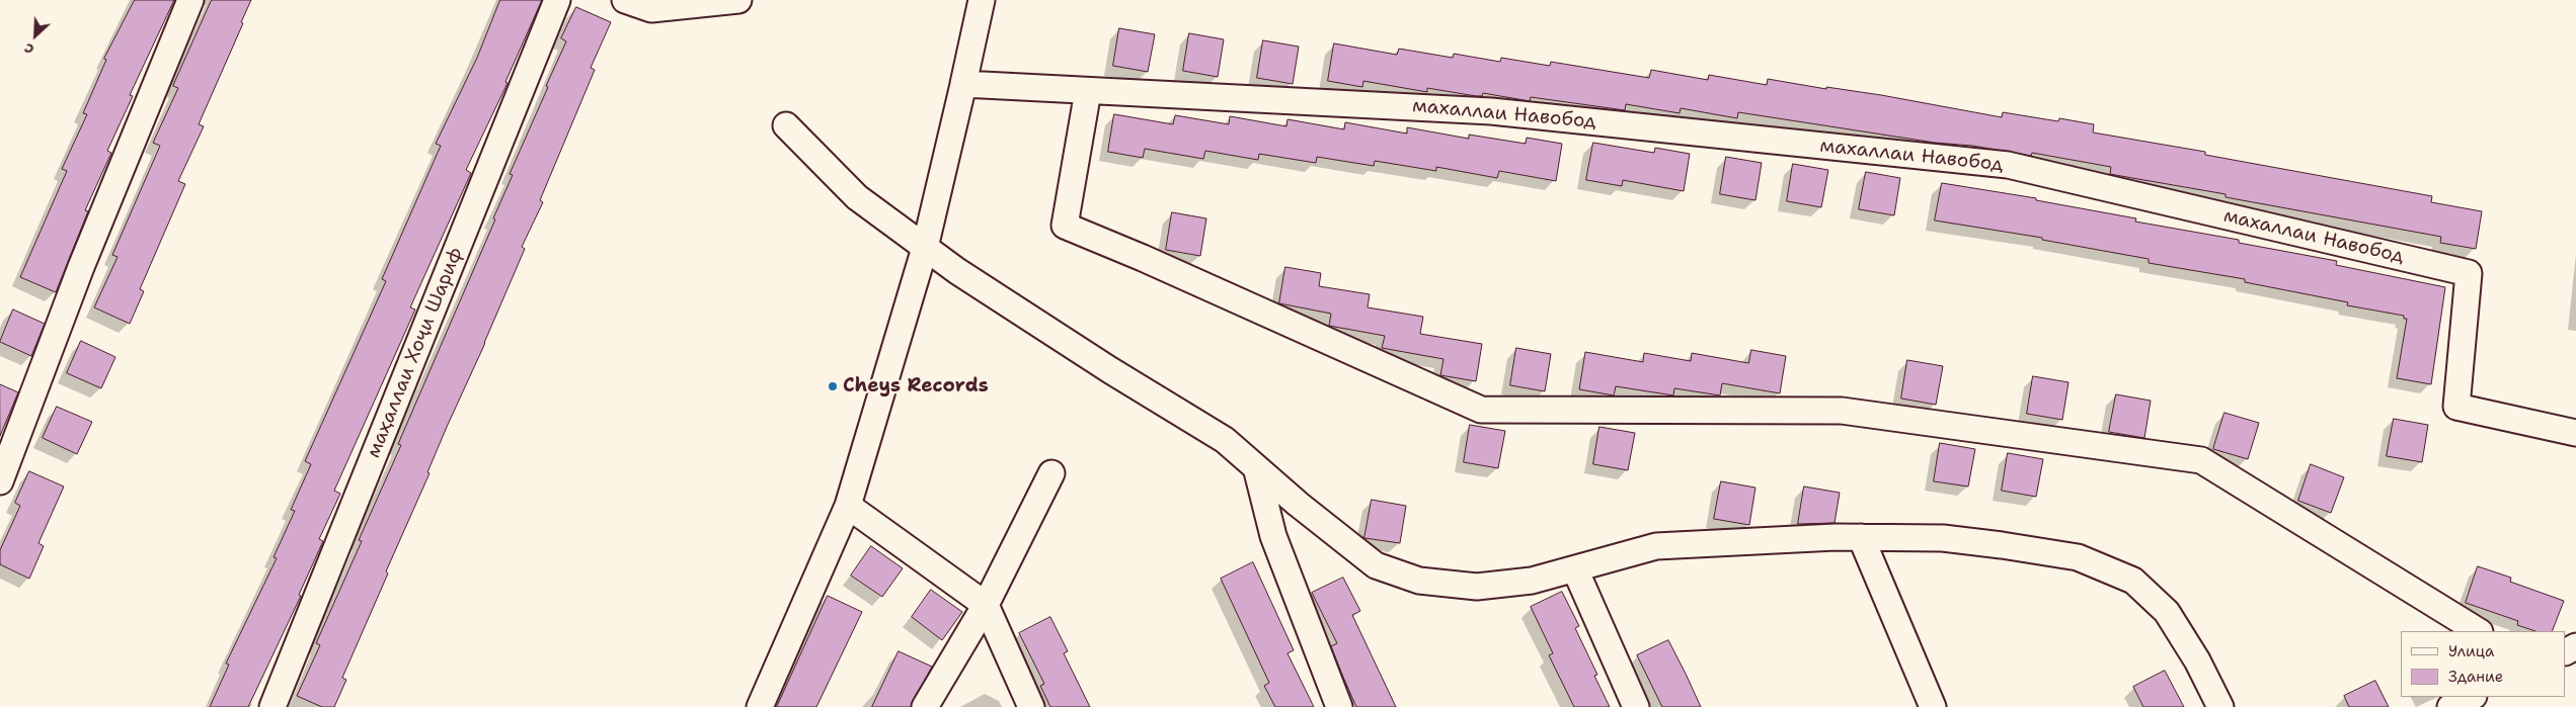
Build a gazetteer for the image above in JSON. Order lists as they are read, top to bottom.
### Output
{
  "streets": {
    "street": ["махаллаи Навобод", "маҳаллаи Хоҷи Шариф"]
  },
  "places": ["Cheys Records"],
  "legend": ["Улица", "Здание"],
  "north": "bottom left"
}
